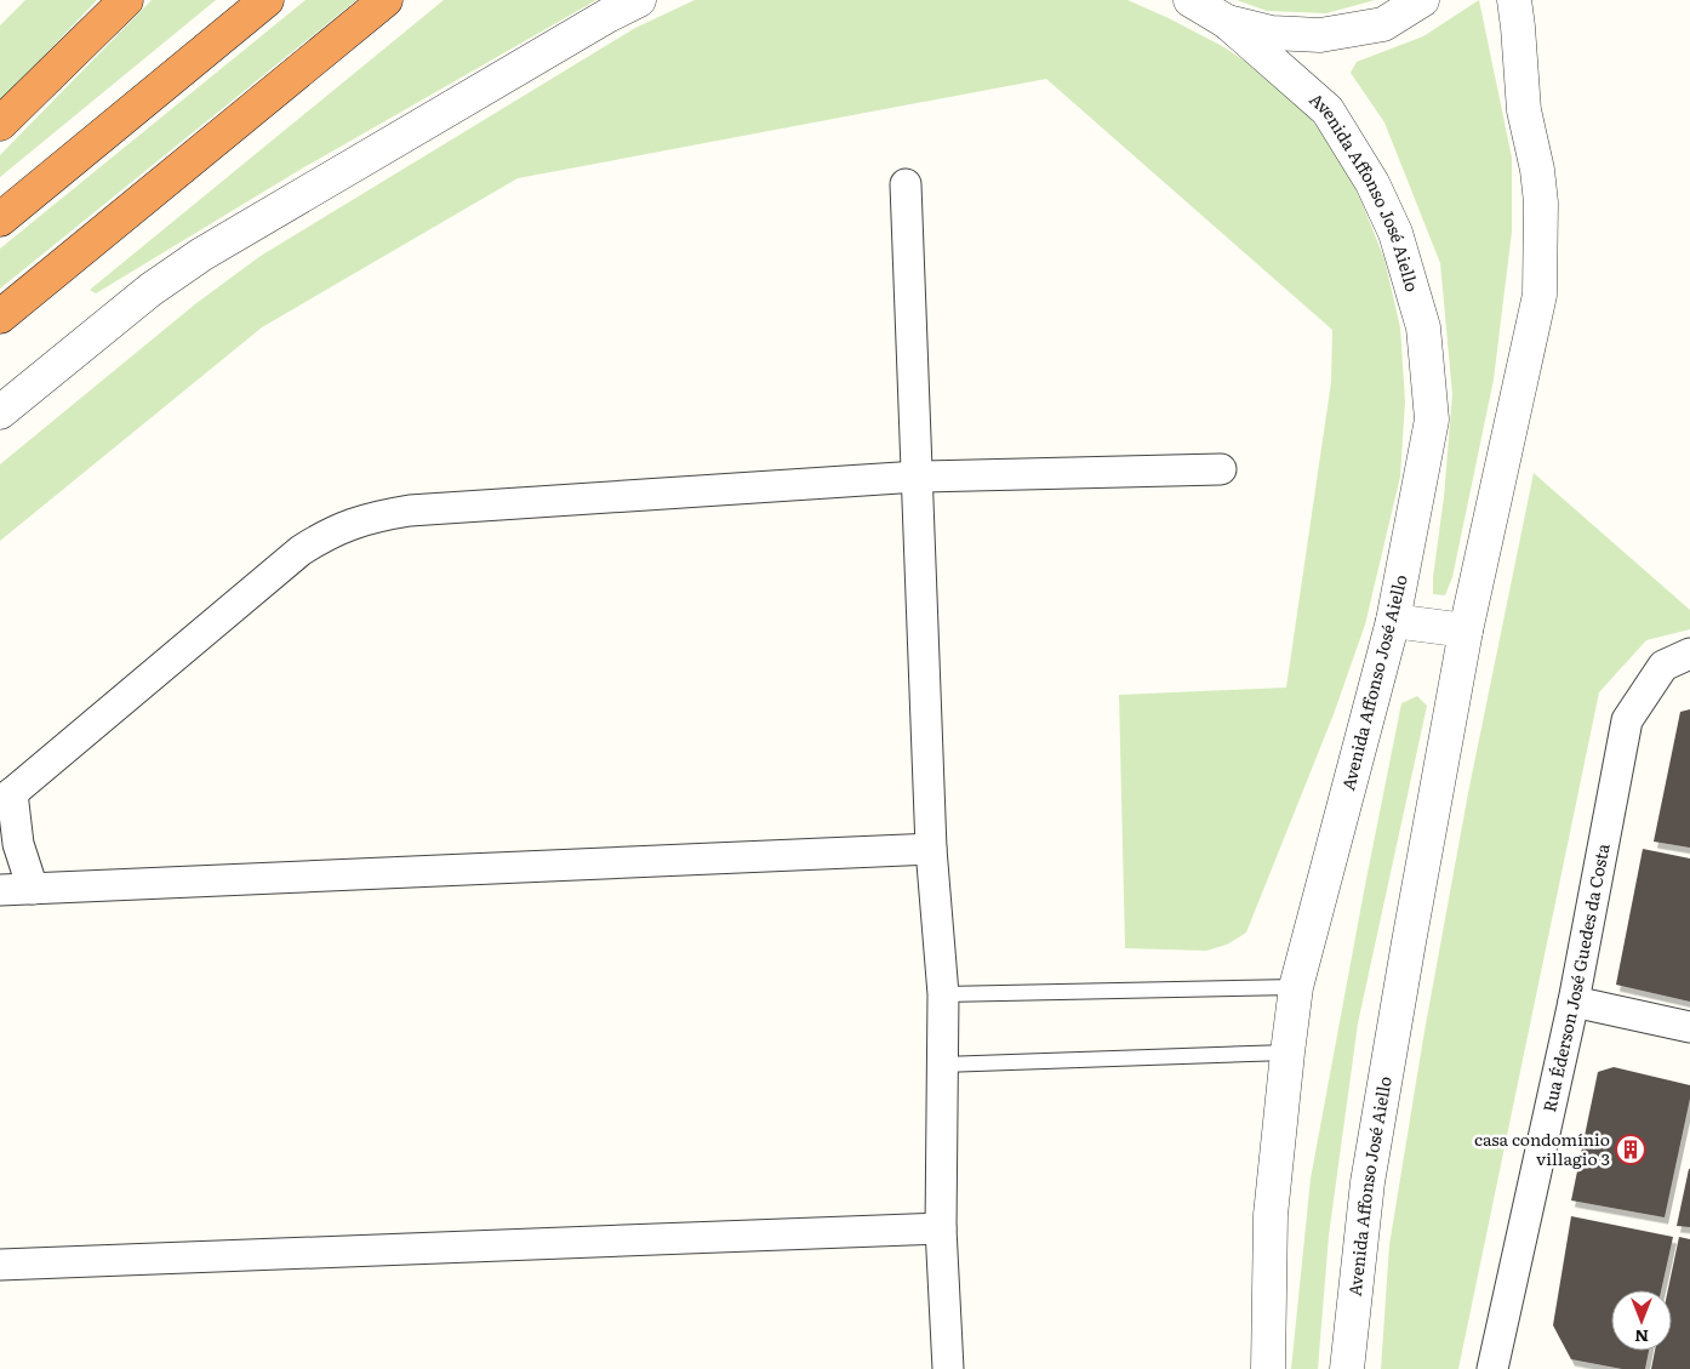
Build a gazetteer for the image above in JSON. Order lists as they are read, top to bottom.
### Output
{
  "streets": {
    "street": ["Avenida Affonso José Aiello", "Rua Éderson José Guedes da Costa"]
  },
  "places": {
    "building": ["casa condomínio villagio 3"]
  },
  "north": "bottom"
}
